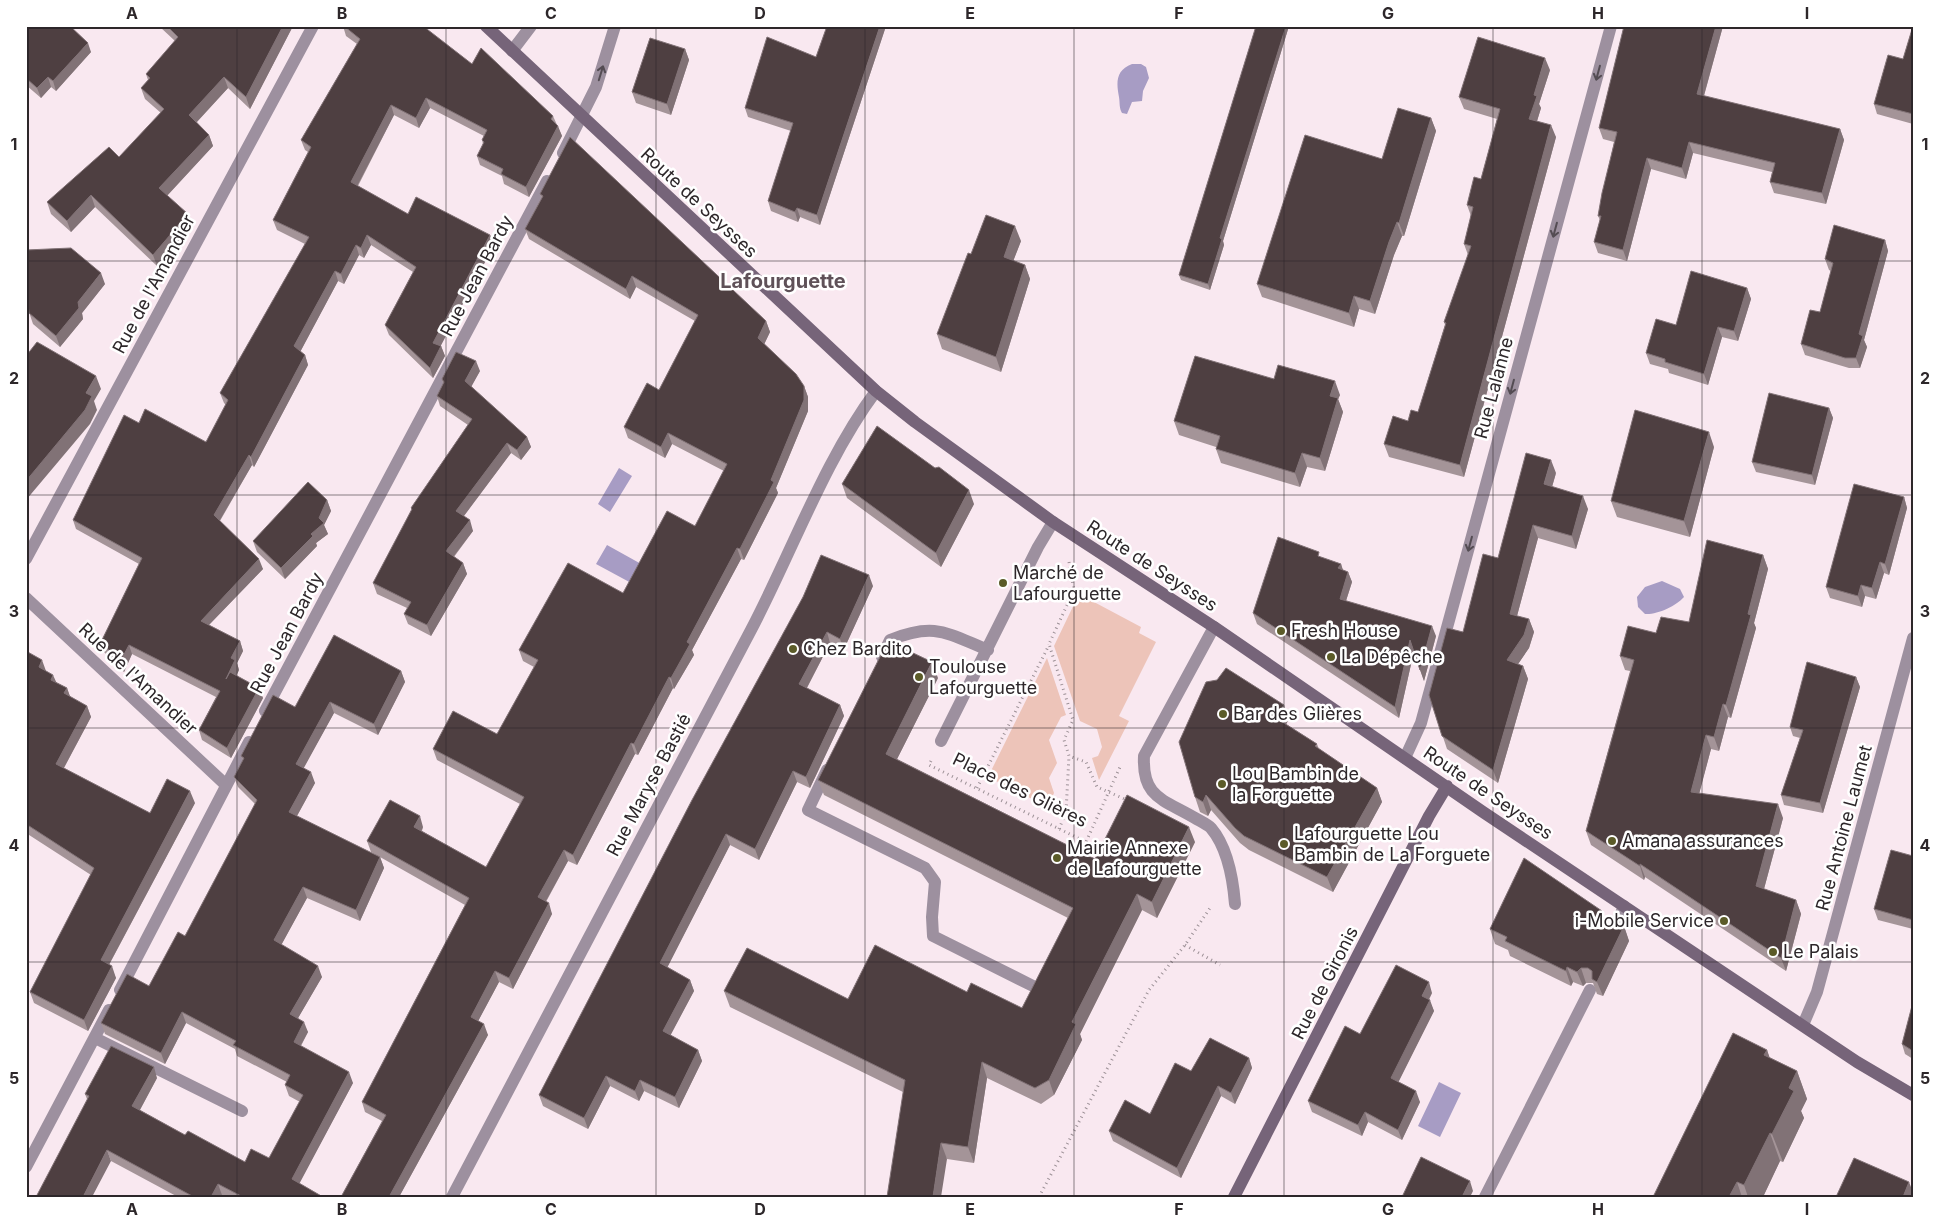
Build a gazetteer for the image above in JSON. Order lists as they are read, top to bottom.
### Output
{
  "streets": {
    "main road": ["Route de Seysses", "Rue de Gironis"],
    "street": [
      "Rue Jean Bardy",
      "Rue de l'Amandier",
      "Rue Lalanne",
      "Rue Maryse Bastié",
      "Place des Glières",
      "Rue Antoine Laumet"
    ]
  },
  "crossings": [
    ["Route de Seysses", "Rue Jean Bardy"],
    ["Route de Seysses", "Rue Lalanne"],
    ["Route de Seysses", "Rue Maryse Bastié"],
    ["Route de Seysses", "Place des Glières"],
    ["Route de Seysses", "Rue Antoine Laumet"],
    ["Route de Seysses", "Rue de Gironis"],
    ["Rue Jean Bardy", "Rue de l'Amandier"]
  ],
  "one_way": ["Rue Lalanne"],
  "districts": ["Lafourguette"],
  "places": [
    "Marché de Lafourguette",
    "Fresh House",
    "Chez Bardito",
    "La Dépêche",
    "Toulouse Lafourguette",
    "Bar des Glières",
    "Lou Bambin de la Forguette",
    "Amana assurances",
    "Lafourguette Lou Bambin de La Forguete",
    "Mairie Annexe de Lafourguette",
    "i-Mobile Service",
    "Le Palais"
  ],
  "grid": {
    "columns": [
      "A",
      "B",
      "C",
      "D",
      "E",
      "F",
      "G",
      "H",
      "I"
    ],
    "rows": [
      "1",
      "2",
      "3",
      "4",
      "5"
    ]
  }
}
